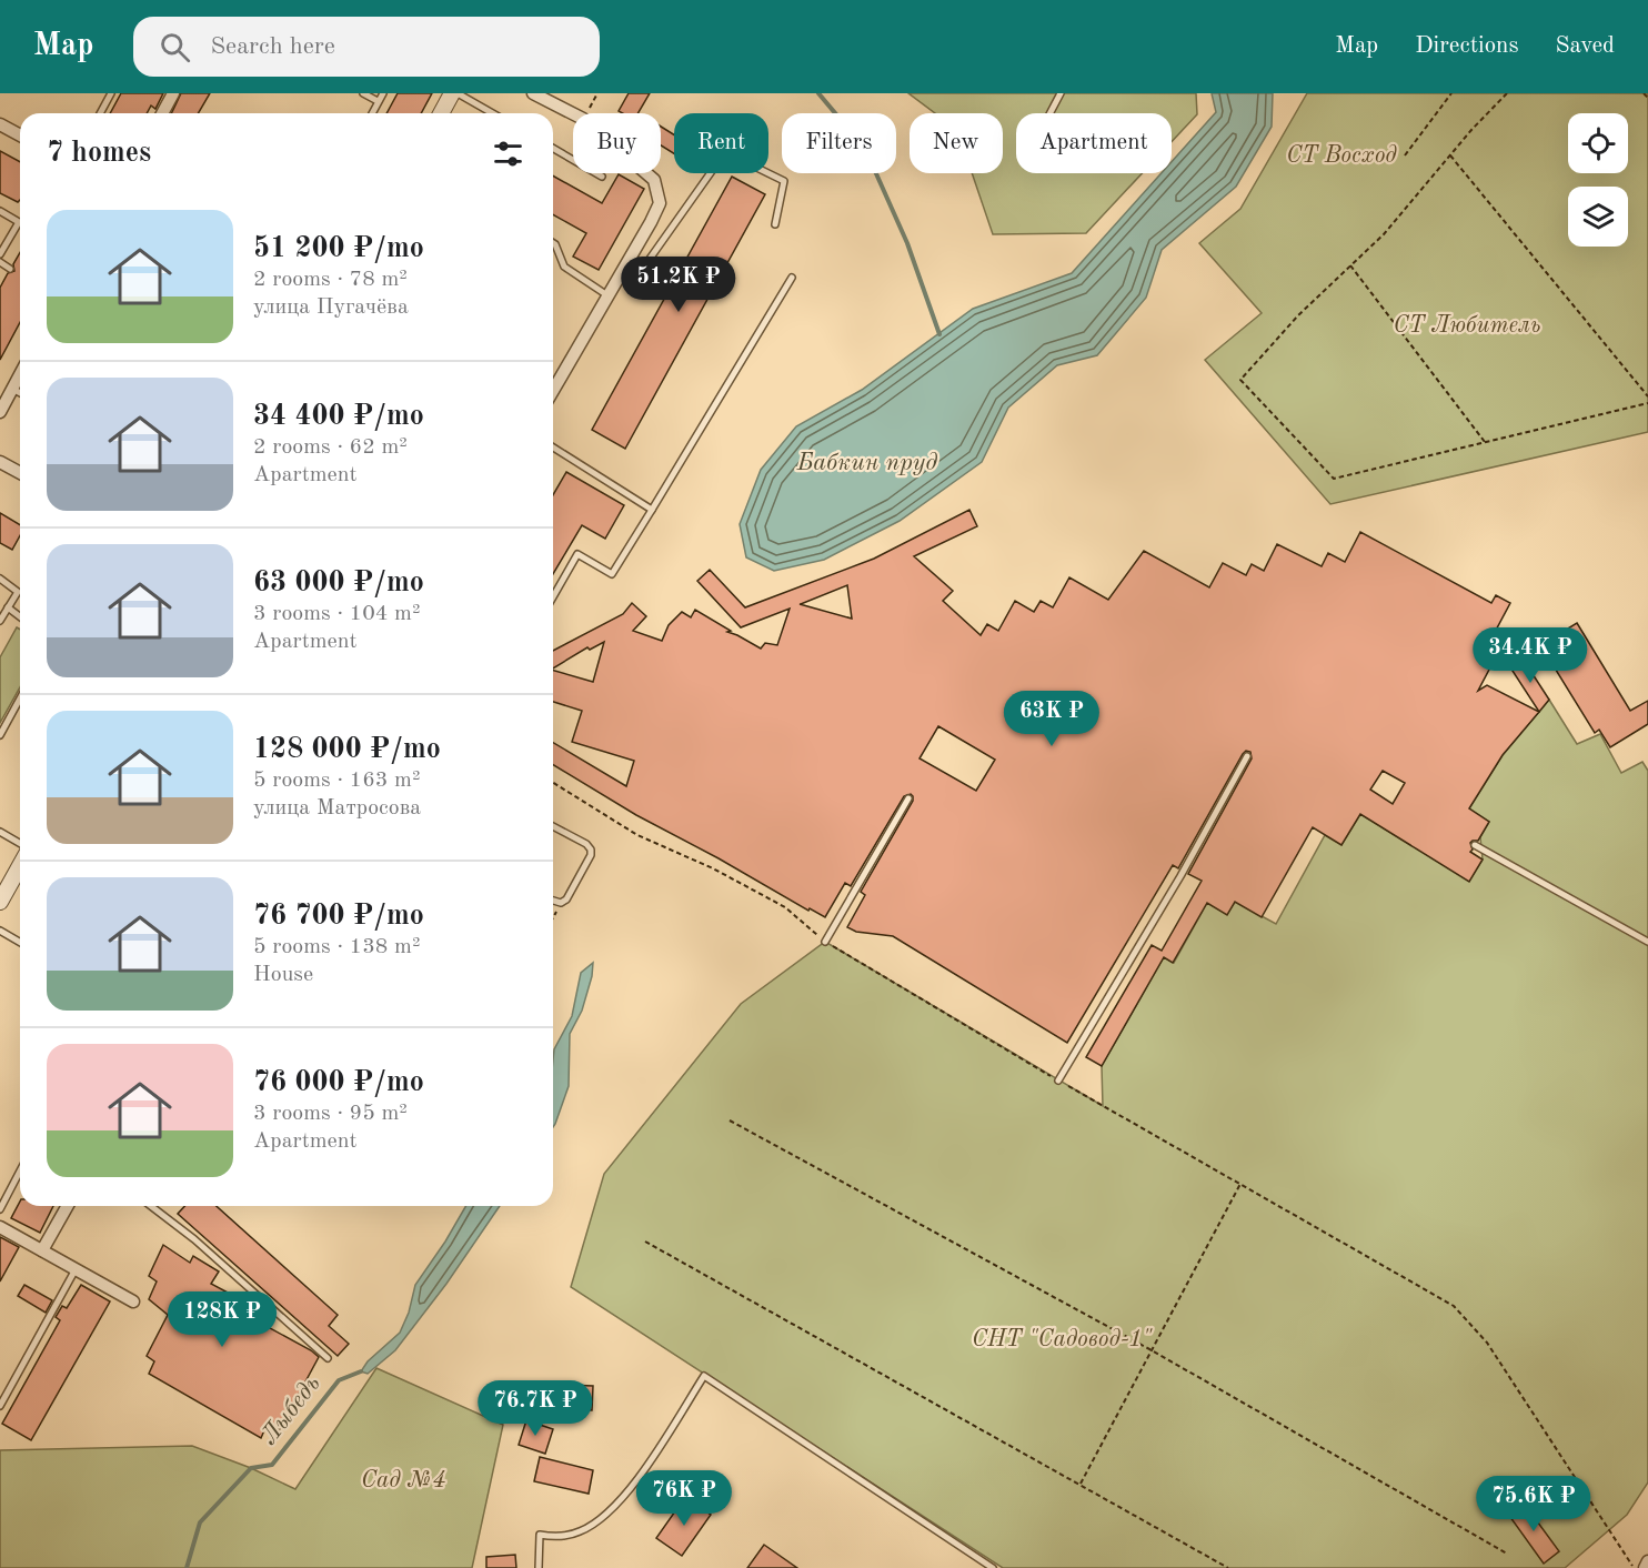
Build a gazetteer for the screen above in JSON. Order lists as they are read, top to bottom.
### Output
{
  "water": ["Бабкин пруд", "Лыбедь"],
  "parks": [
    "СТ Восход",
    "СТ Любитель",
    "СНТ \"Садовод-1\"",
    "Сад №4"
  ],
  "page": {
    "header": "Map",
    "search": "Search here",
    "nav": ["Map", "Directions", "Saved"],
    "chip": [
      "Buy",
      "Rent",
      "Filters",
      "New",
      "Apartment"
    ],
    "heading": "7 homes",
    "list": [
      {
        "name": "51 200 ₽/mo",
        "note": "2 rooms · 78 m² · улица Пугачёва"
      },
      {
        "name": "34 400 ₽/mo",
        "note": "2 rooms · 62 m² · Apartment"
      },
      {
        "name": "63 000 ₽/mo",
        "note": "3 rooms · 104 m² · Apartment"
      },
      {
        "name": "128 000 ₽/mo",
        "note": "5 rooms · 163 m² · улица Матросова"
      },
      {
        "name": "76 700 ₽/mo",
        "note": "5 rooms · 138 m² · House"
      },
      {
        "name": "76 000 ₽/mo",
        "note": "3 rooms · 95 m² · Apartment"
      }
    ],
    "price": [
      "51.2K ₽",
      "34.4K ₽",
      "63K ₽",
      "128K ₽",
      "76.7K ₽",
      "76K ₽",
      "75.6K ₽"
    ]
  }
}
